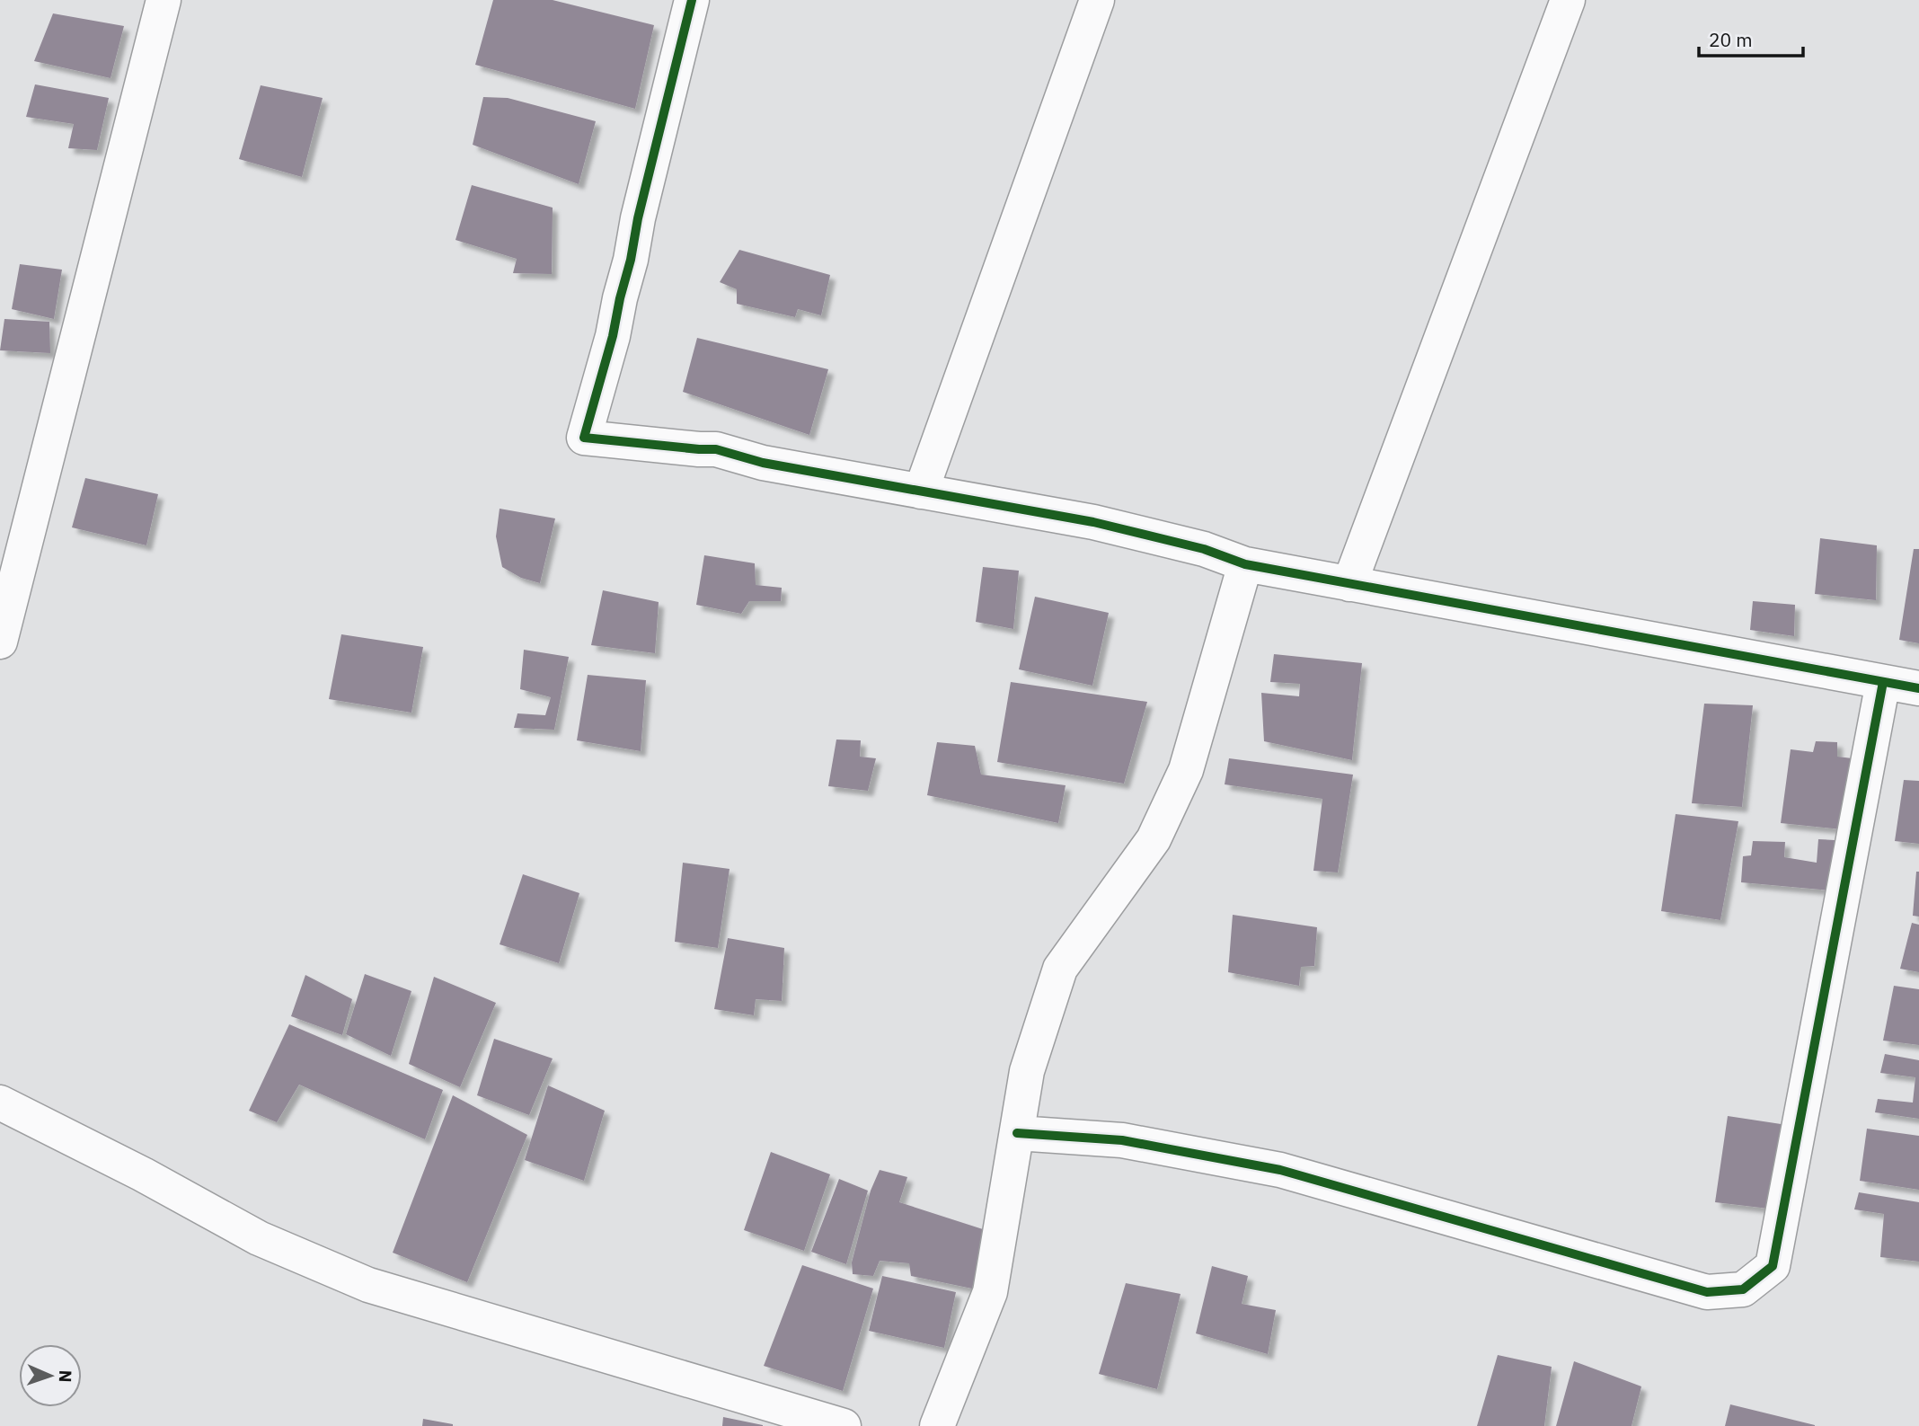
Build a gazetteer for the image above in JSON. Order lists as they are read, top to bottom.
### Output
{
  "scale_bar": "20 m",
  "north": "right"
}
